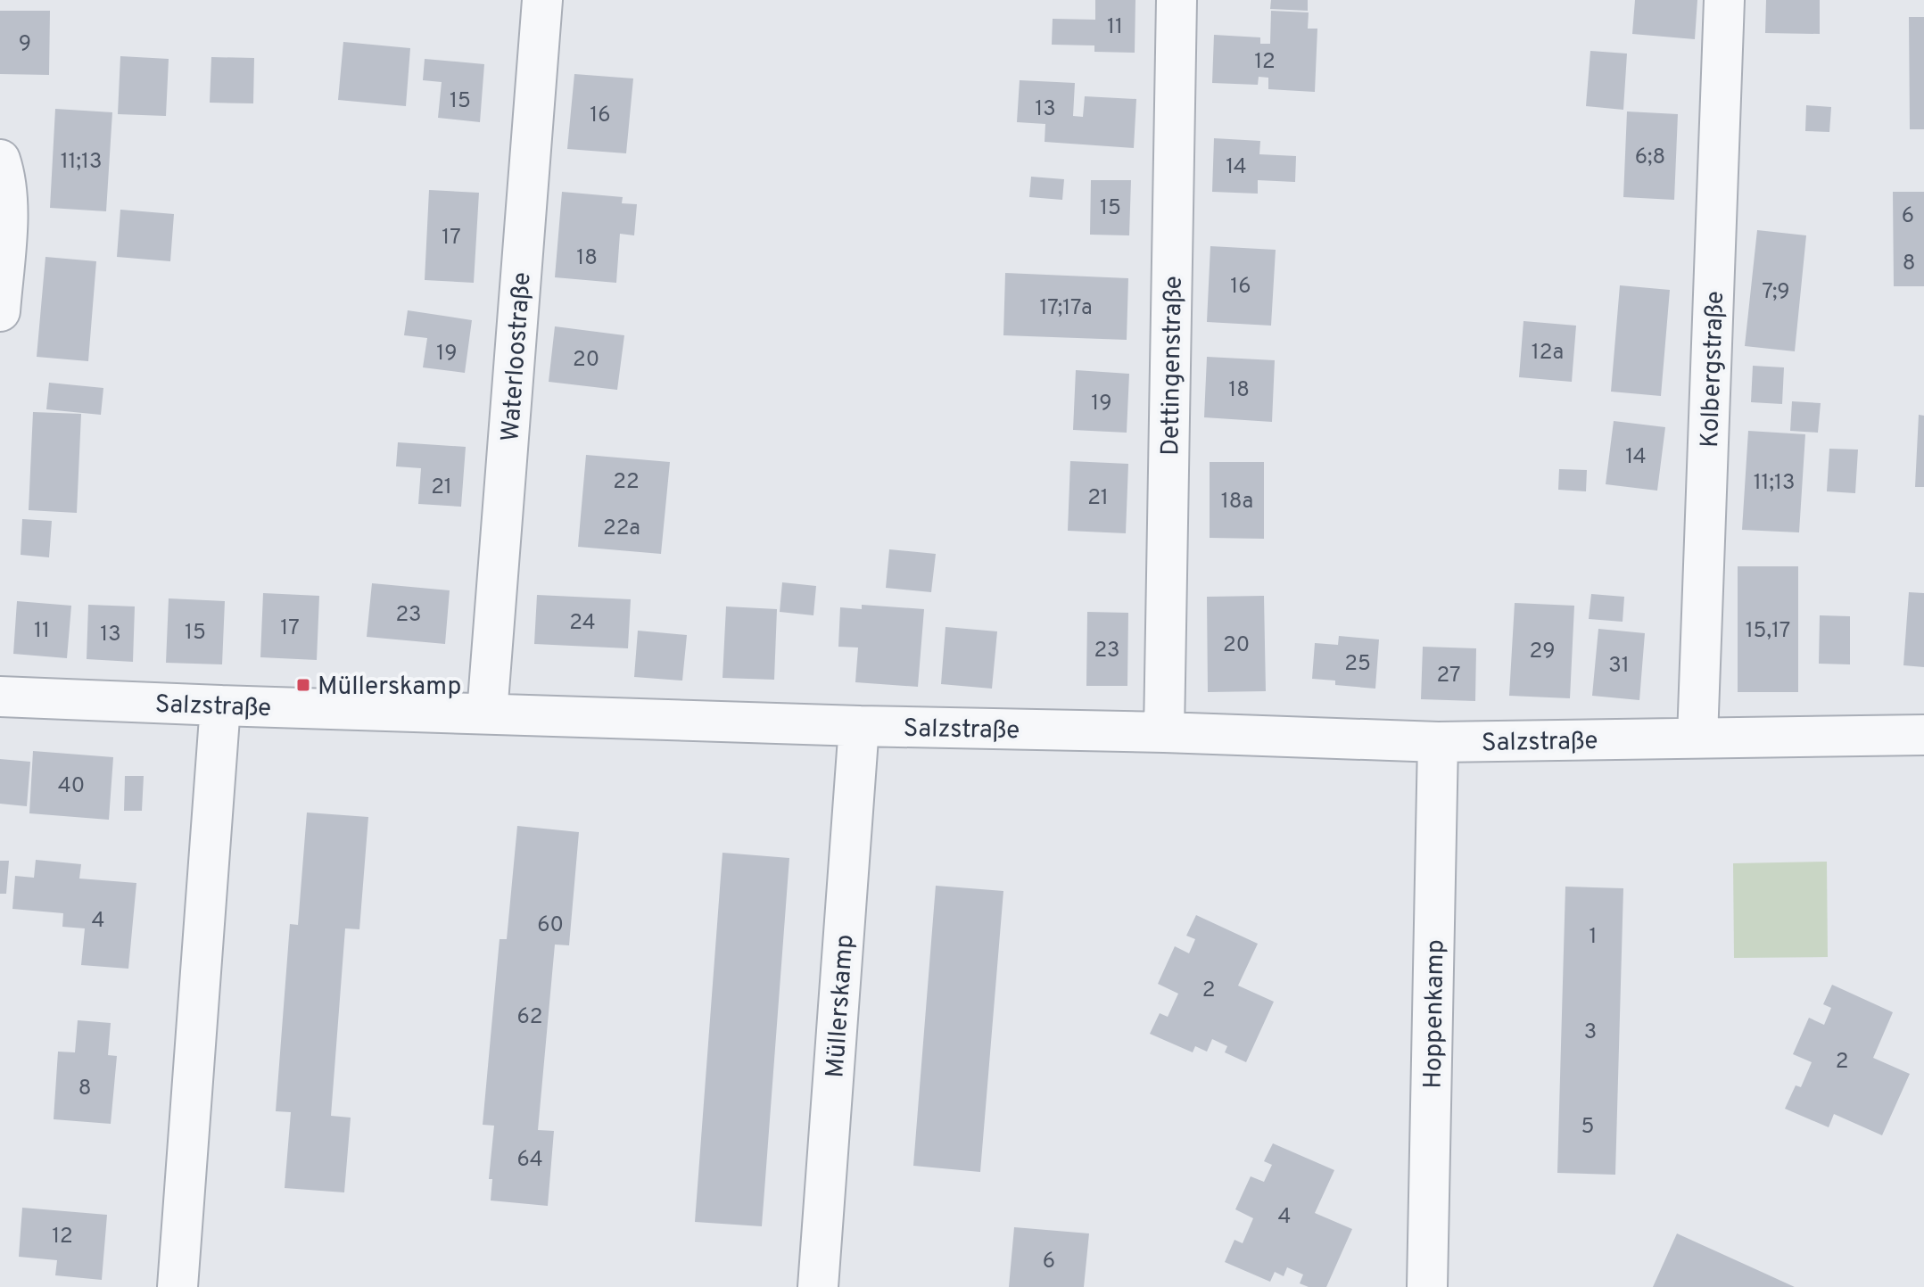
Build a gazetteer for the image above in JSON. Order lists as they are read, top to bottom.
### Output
{
  "streets": {
    "street": [
      "Waterloostraße",
      "Dettingenstraße",
      "Kolbergstraße",
      "Salzstraße",
      "Müllerskamp",
      "Hoppenkamp"
    ]
  },
  "crossings": [
    ["Waterloostraße", "Salzstraße"],
    ["Dettingenstraße", "Salzstraße"],
    ["Kolbergstraße", "Salzstraße"],
    ["Salzstraße", "Müllerskamp"],
    ["Salzstraße", "Hoppenkamp"]
  ],
  "places": {
    "transit": ["Müllerskamp"]
  },
  "house_numbers": [
    "11",
    "9",
    "12",
    "15",
    "13",
    "16",
    "6;8",
    "11;13",
    "14",
    "15",
    "6",
    "17",
    "18",
    "8",
    "16",
    "7;9",
    "17;17a",
    "12a",
    "19",
    "20",
    "18",
    "19",
    "14",
    "22",
    "11;13",
    "21",
    "21",
    "18a",
    "22a",
    "23",
    "24",
    "17",
    "11",
    "15,17",
    "15",
    "13",
    "20",
    "23",
    "29",
    "25",
    "31",
    "27",
    "40",
    "4",
    "60",
    "1",
    "2",
    "62",
    "3",
    "2",
    "8",
    "5",
    "64",
    "4",
    "12",
    "6"
  ]
}
